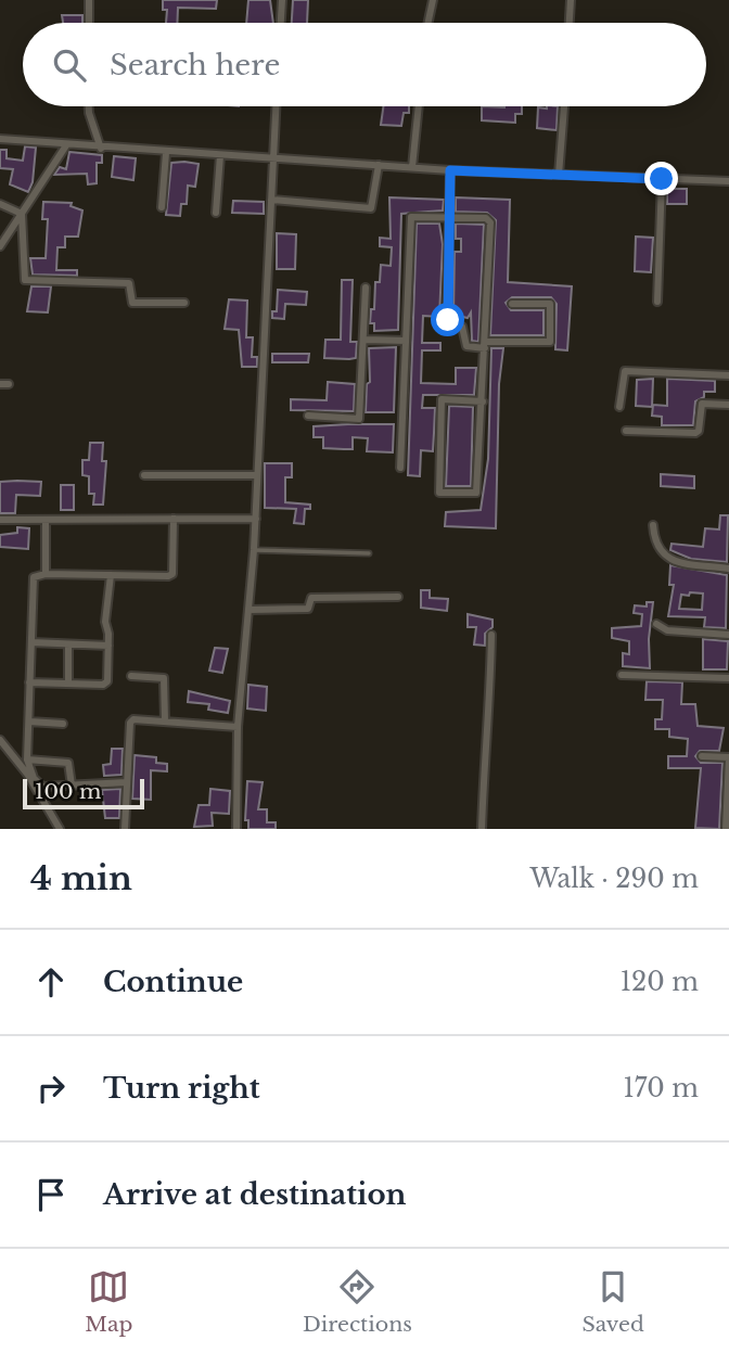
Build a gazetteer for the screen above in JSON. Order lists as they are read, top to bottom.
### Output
{
  "scale_bar": "100 m",
  "page": {
    "search": "Search here",
    "scale": "100 m",
    "heading": ["4 min", "Walk · 290 m"],
    "list": [
      ["Continue", "120 m"],
      ["Turn right", "170 m"],
      "Arrive at destination"
    ],
    "nav": ["Map", "Directions", "Saved"]
  }
}
